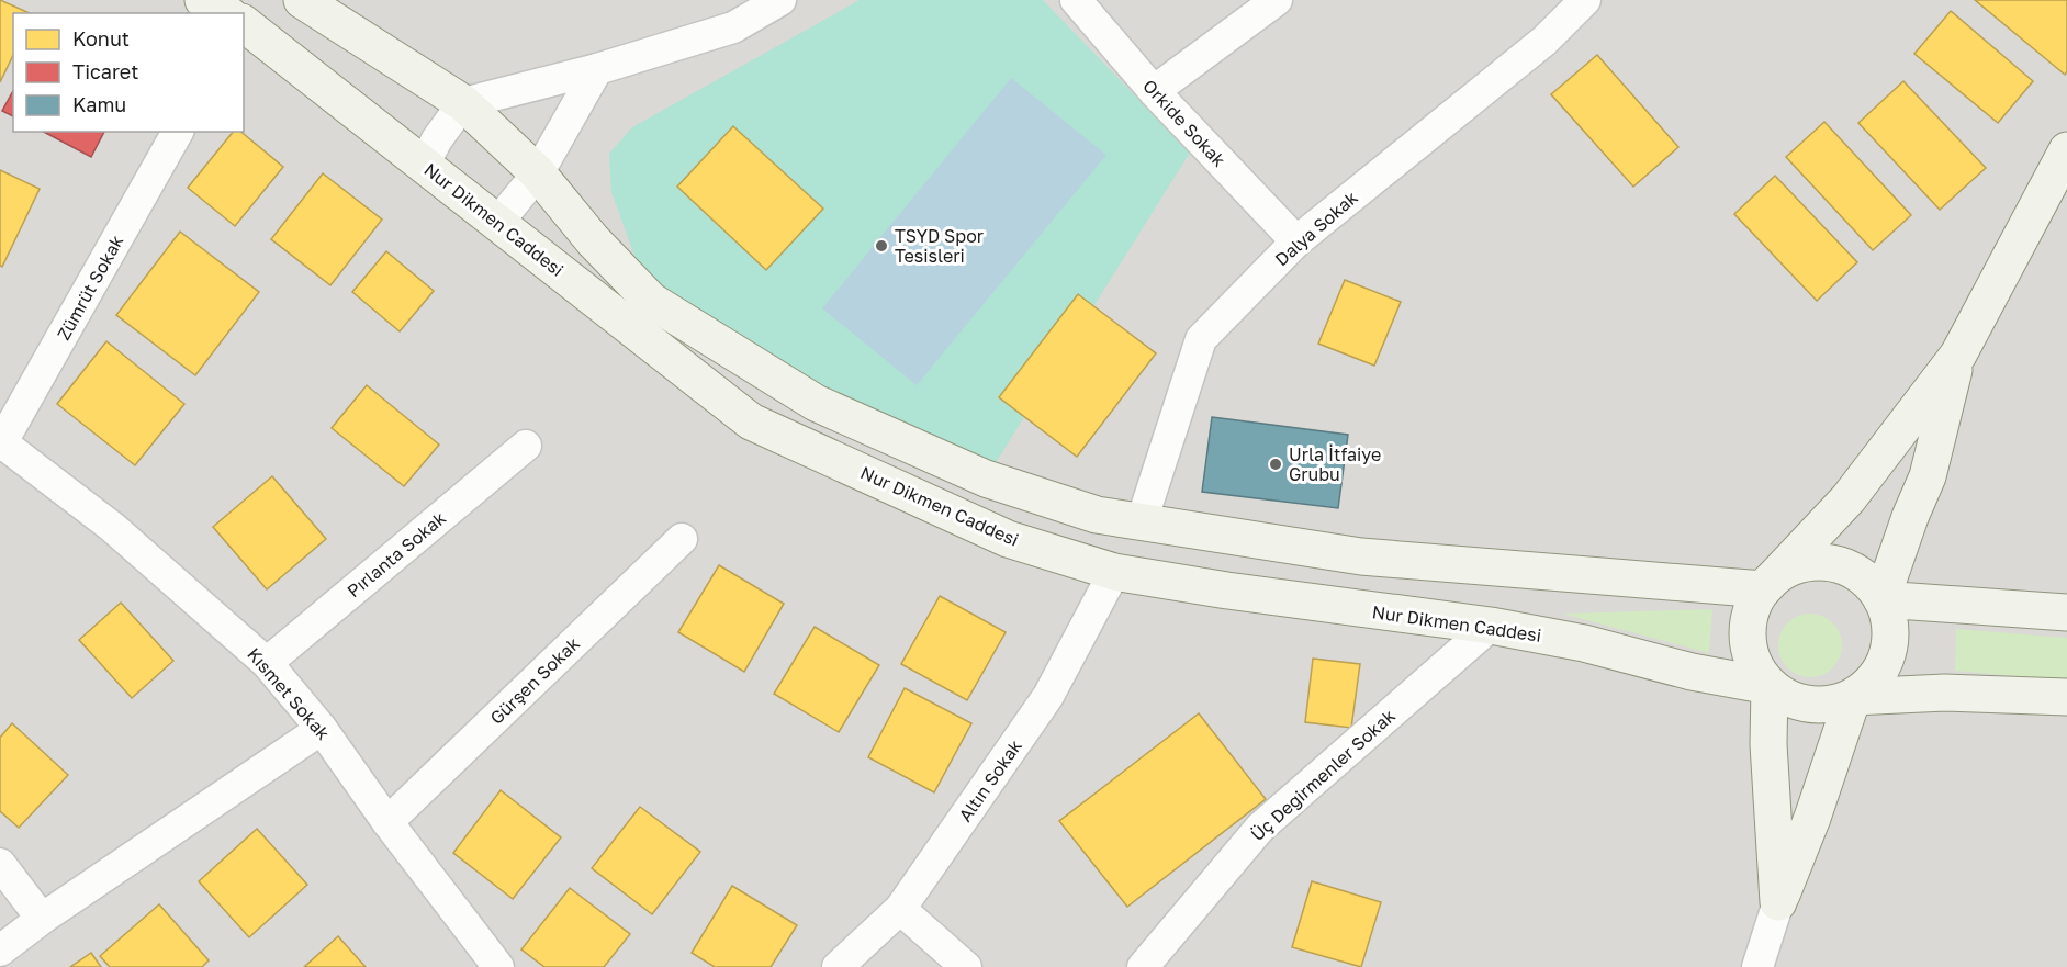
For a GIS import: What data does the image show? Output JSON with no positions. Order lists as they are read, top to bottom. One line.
{"streets":{"main road":["Nur Dikmen Caddesi"],"street":["Orkide Sokak","Dalya Sokak","Zümrüt Sokak","Pırlanta Sokak","Gürşen Sokak","Kısmet Sokak","Üç Değirmenler Sokak","Altın Sokak"]},"crossings":[["Orkide Sokak","Dalya Sokak"],["Nur Dikmen Caddesi","Üç Değirmenler Sokak"],["Nur Dikmen Caddesi","Altın Sokak"],["Zümrüt Sokak","Kısmet Sokak"],["Pırlanta Sokak","Kısmet Sokak"],["Gürşen Sokak","Kısmet Sokak"]],"places":["TSYD Spor Tesisleri","Urla İtfaiye Grubu"],"legend":["Konut","Ticaret","Kamu"]}
